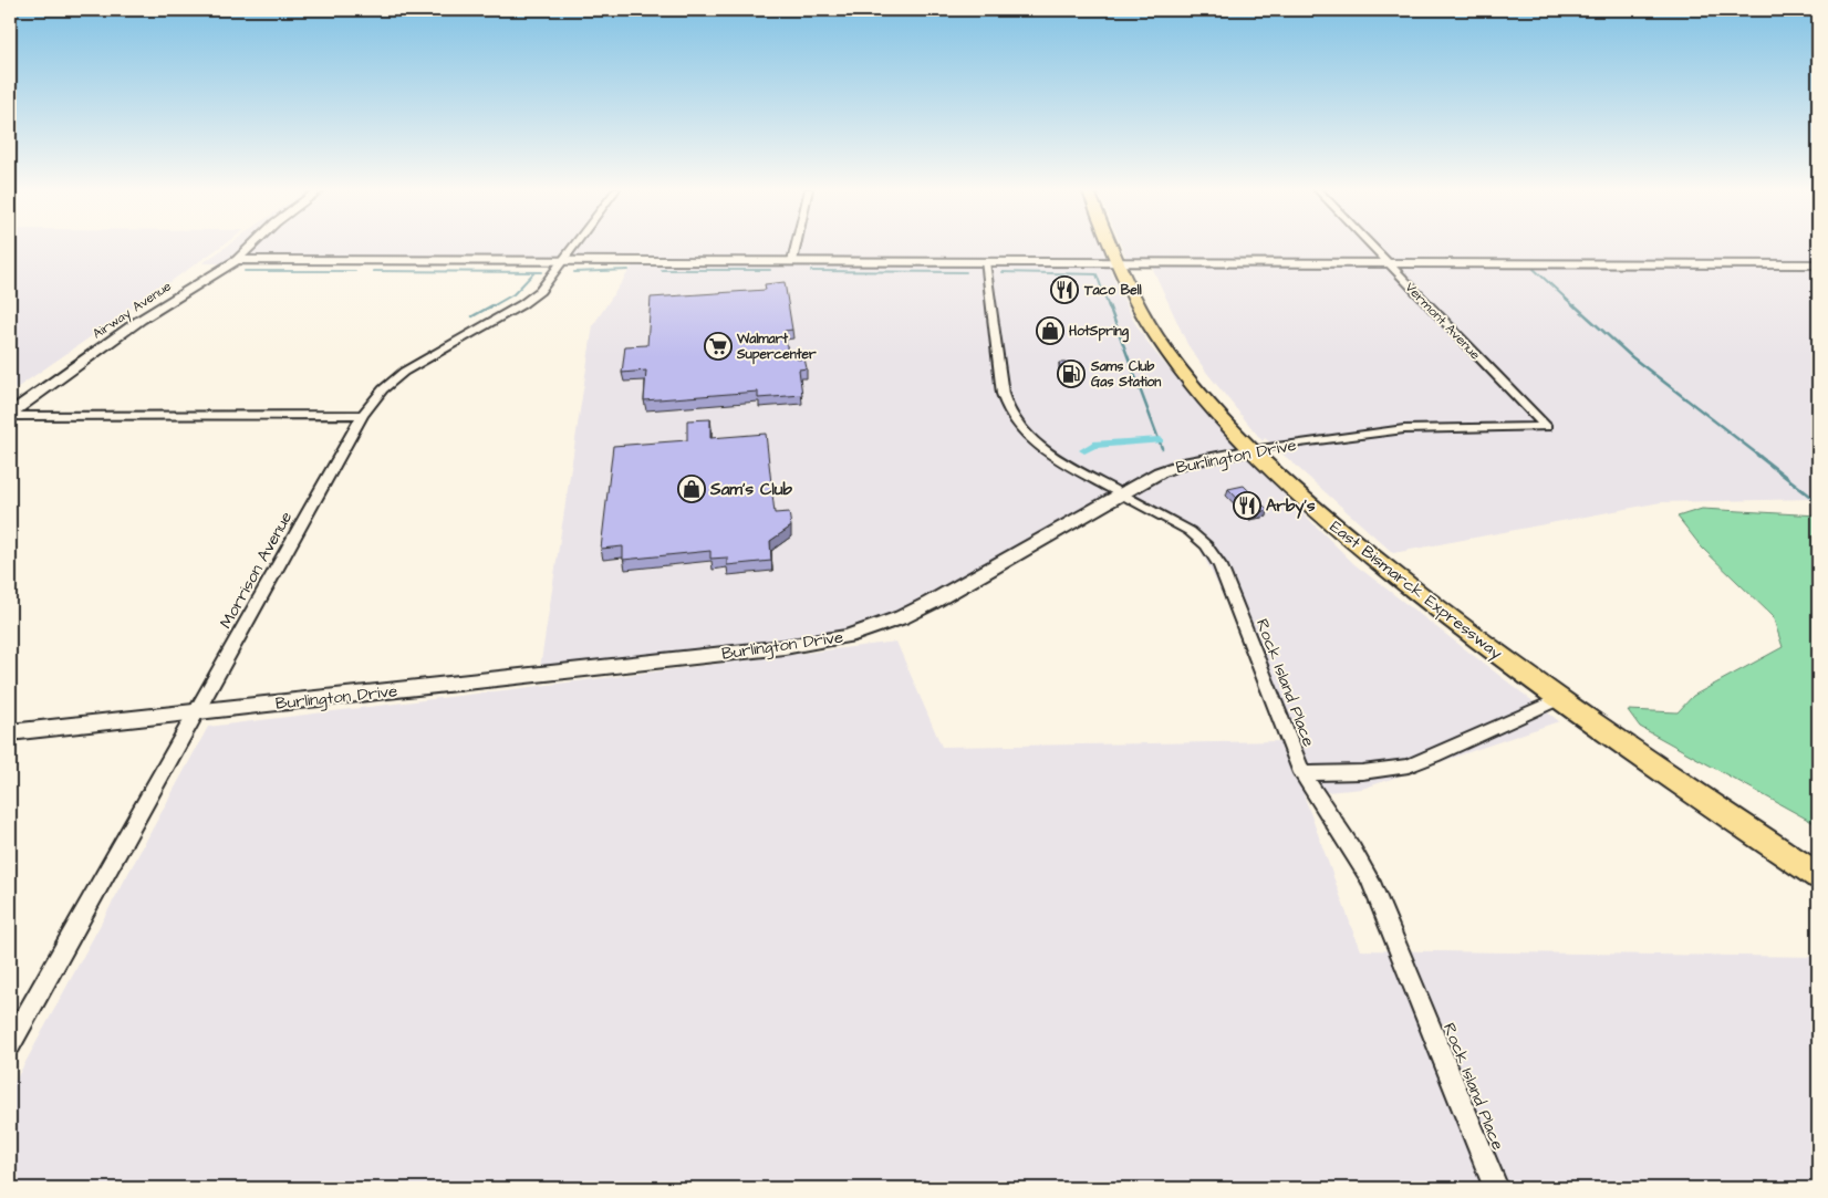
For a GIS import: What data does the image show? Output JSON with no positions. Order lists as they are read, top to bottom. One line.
{"streets":{"main road":["East Bismarck Expressway"],"street":["Airway Avenue","Vermont Avenue","Burlington Drive","Morrison Avenue","Rock Island Place"]},"crossings":[["Vermont Avenue","Burlington Drive"],["Burlington Drive","Morrison Avenue"],["Burlington Drive","East Bismarck Expressway"],["Burlington Drive","Rock Island Place"]],"places":{"restaurant":["Taco Bell","Arby's"],"shop":["HotSpring","Sam's Club"],"supermarket":["Walmart Supercenter"],"fuel station":["Sams Club Gas Station"]}}
